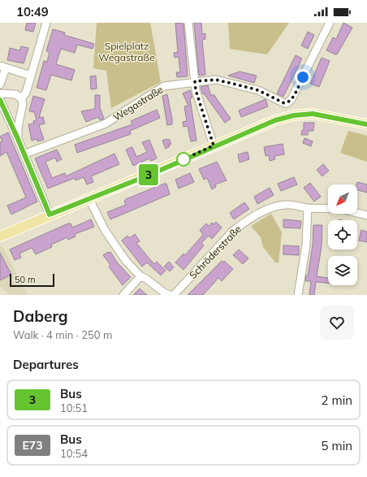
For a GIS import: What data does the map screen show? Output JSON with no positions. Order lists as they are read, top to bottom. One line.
{"streets":{"street":["Wegastraße","Schröderstraße"]},"parks":["Spielplatz Wegastraße"],"lines":["bus line 3"],"scale_bar":"50 m","north":"bottom left","page":{"status":"10:49","on_map":"3","scale":"50 m","heading":[["Daberg","Walk · 4 min · 250 m"],"Departures"],"list":[{"mark":"3","name":"Bus","note":"10:51","value":"2 min"},{"mark":"E73","name":"Bus","note":"10:54","value":"5 min"}]}}
